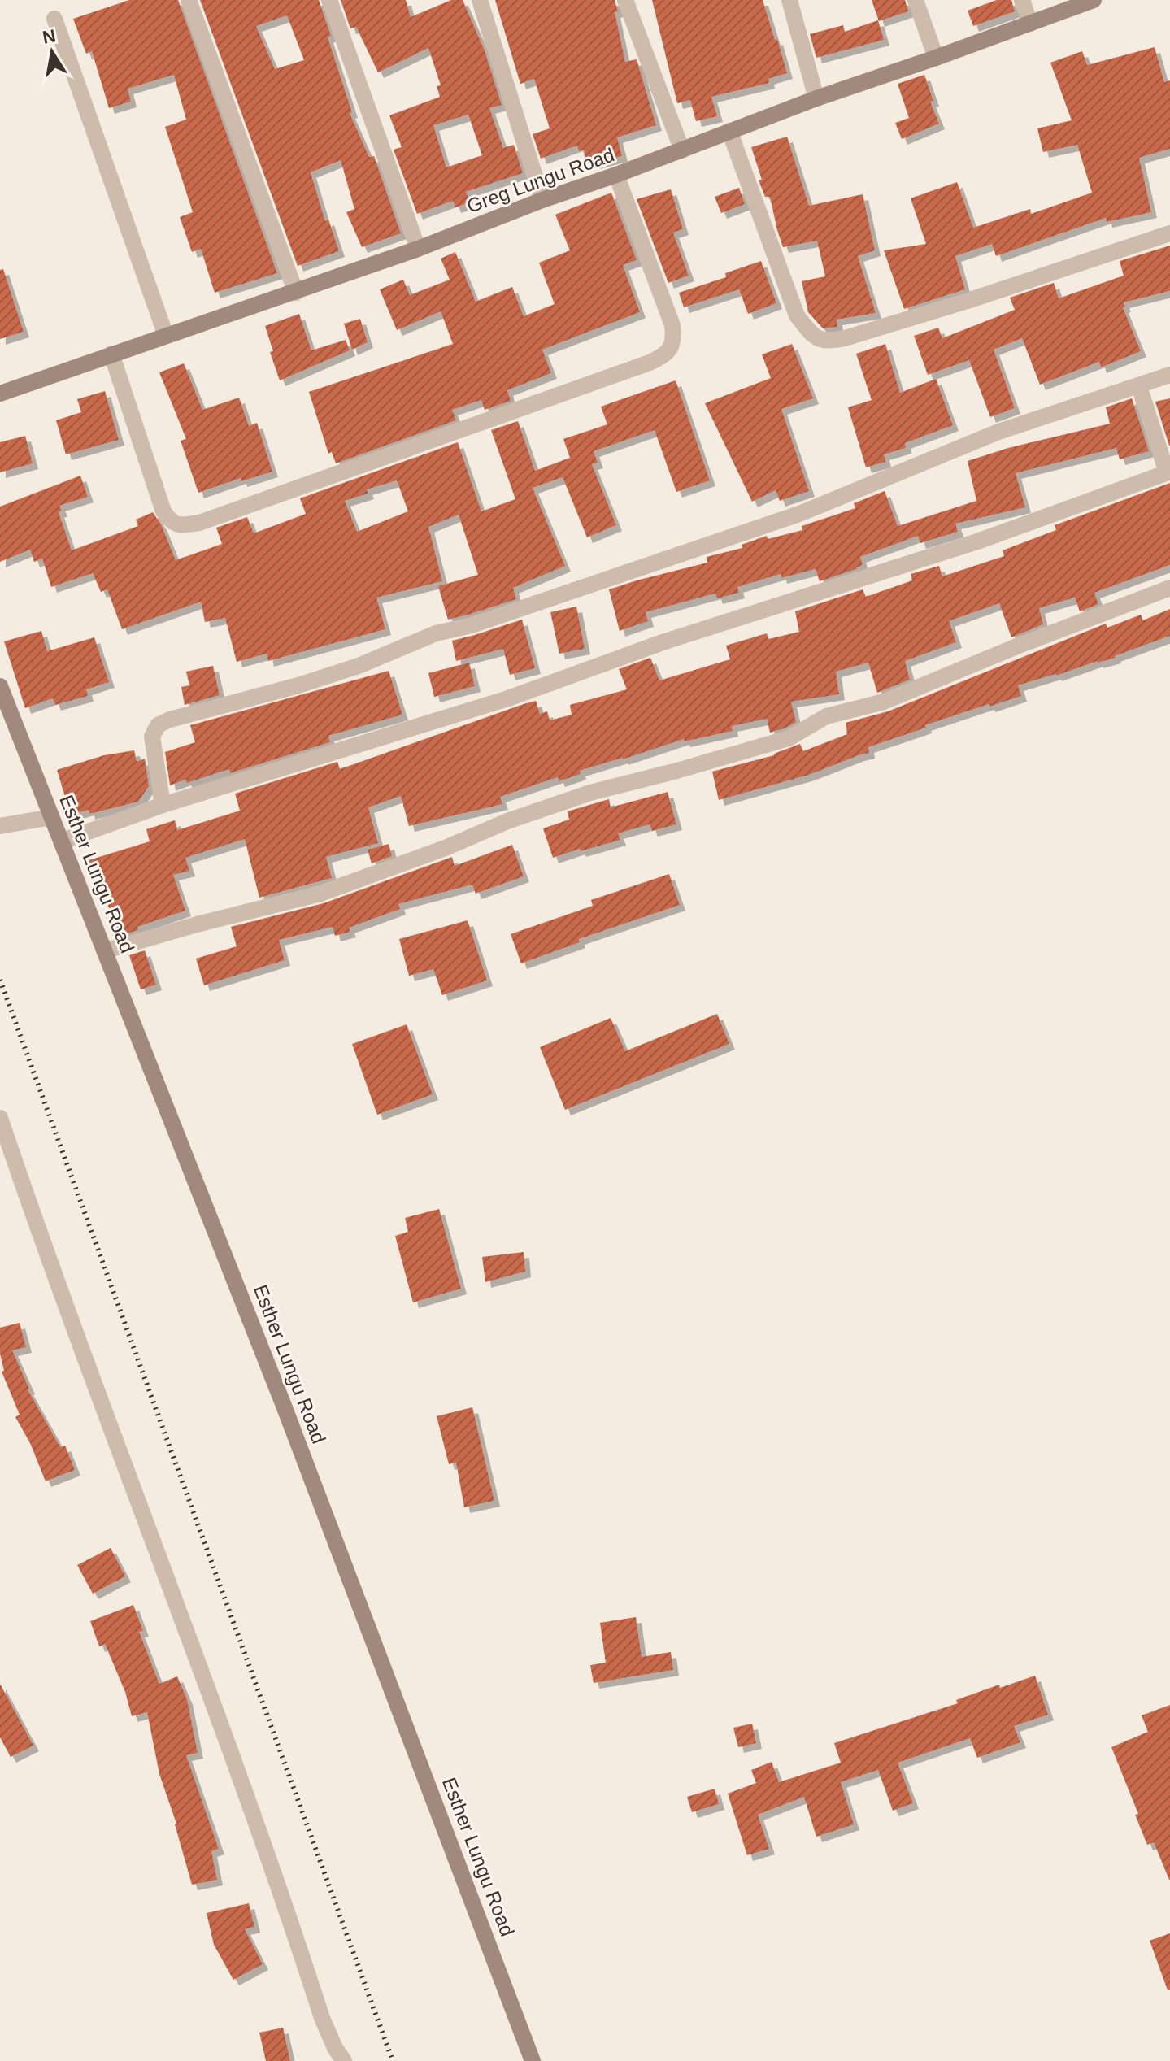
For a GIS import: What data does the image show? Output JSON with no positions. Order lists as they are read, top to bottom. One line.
{"streets":{"street":["Greg Lungu Road","Esther Lungu Road"]},"north":"top"}
